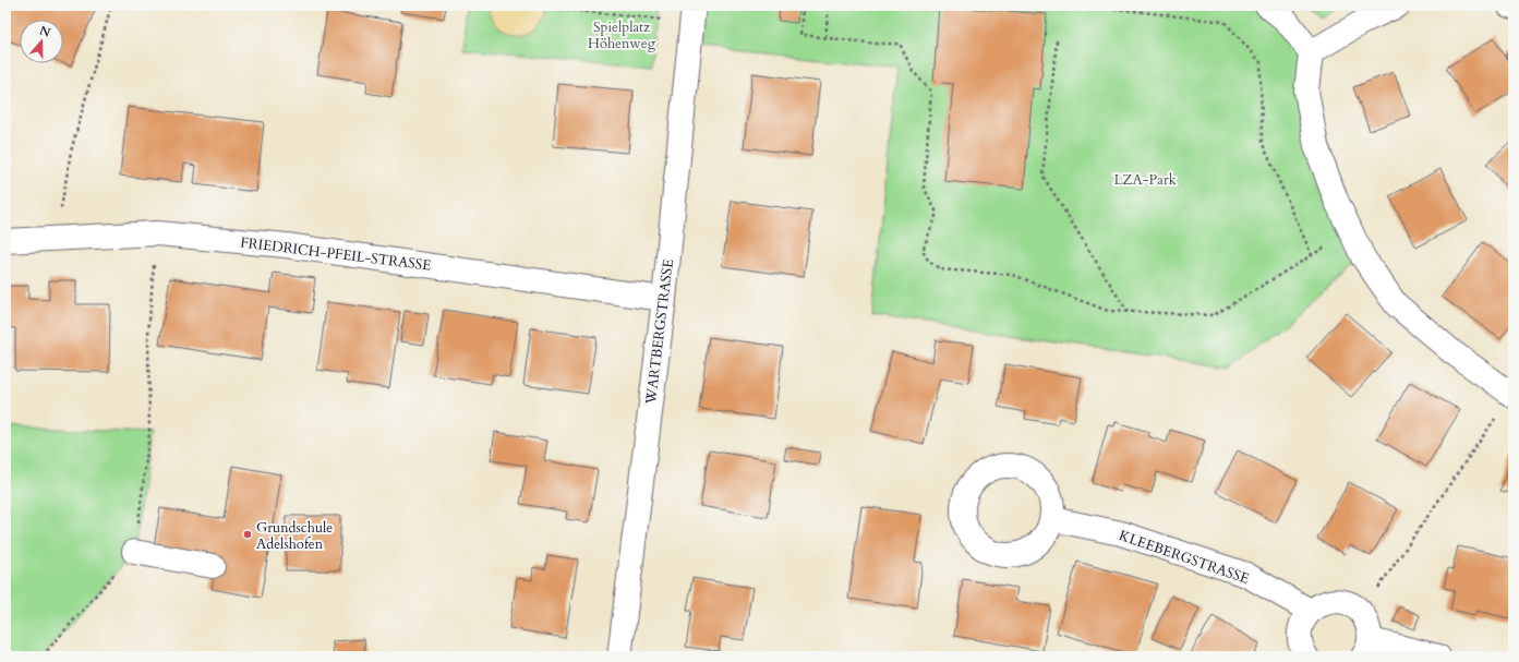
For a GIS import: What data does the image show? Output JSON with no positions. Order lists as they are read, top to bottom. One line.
{"streets":{"street":["FRIEDRICH-PFEIL-STRASSE","WARTBERGSTRASSE","KLEEBERGSTRASSE"]},"crossings":[["FRIEDRICH-PFEIL-STRASSE","WARTBERGSTRASSE"]],"parks":["Spielplatz Höhenweg","LZA-Park"],"places":["Grundschule Adelshofen"],"north":"top"}
